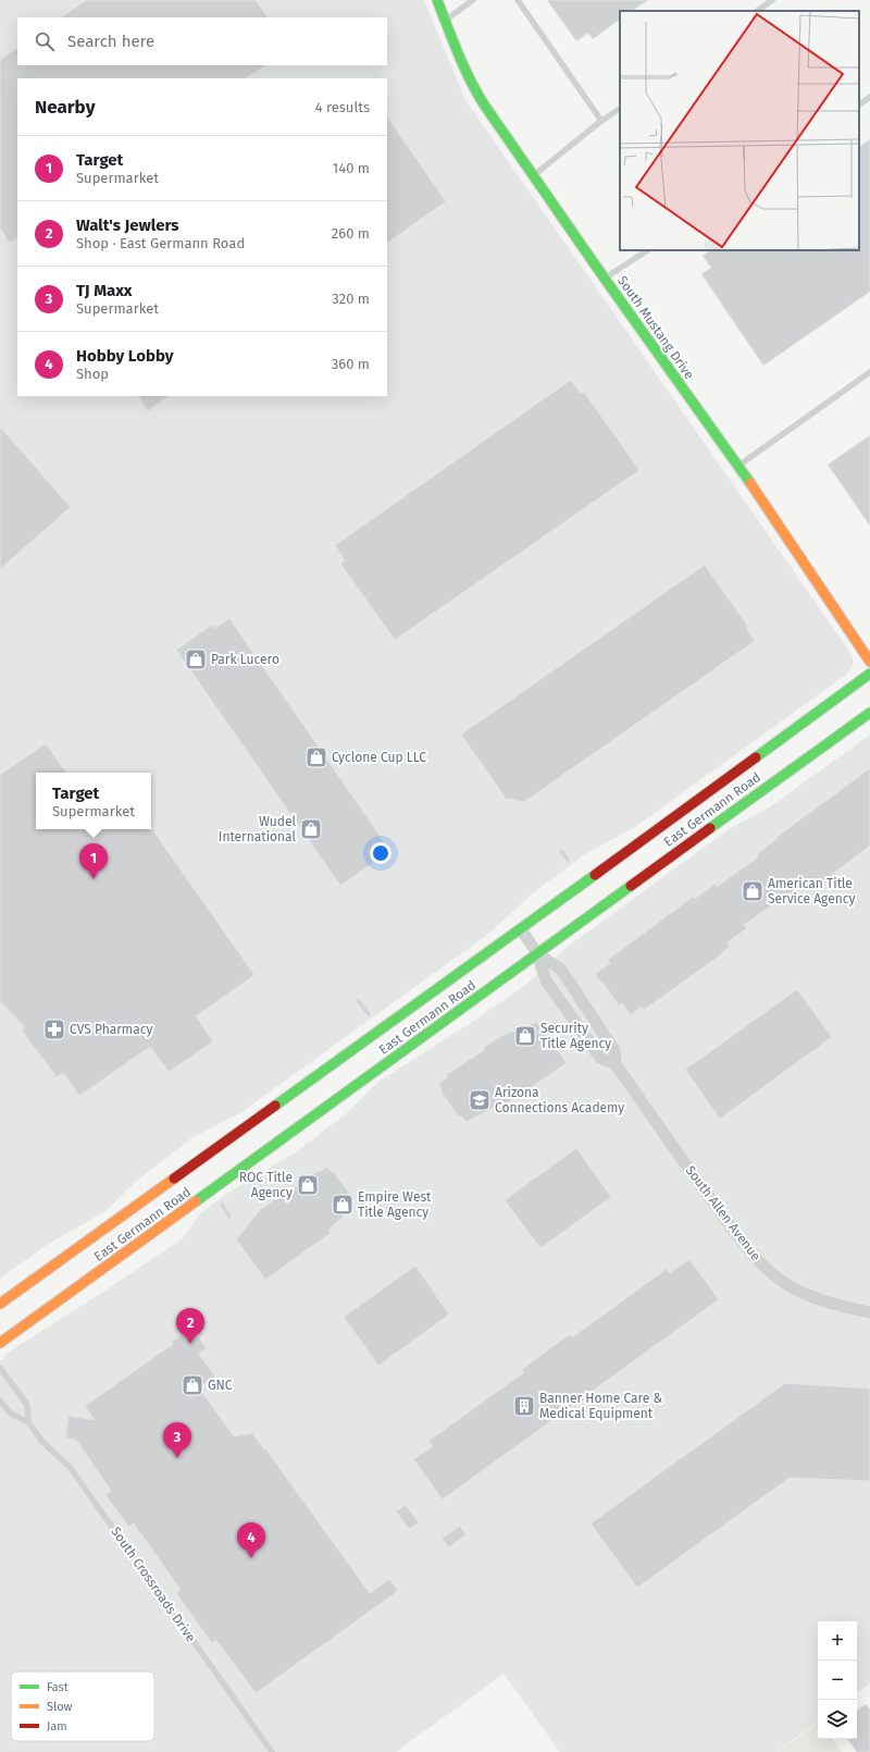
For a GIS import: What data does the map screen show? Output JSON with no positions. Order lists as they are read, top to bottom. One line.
{"streets":{"main road":["South Mustang Drive","East Germann Road"],"street":["South Allen Avenue"],"lane":["South Crossroads Drive"]},"crossings":[["East Germann Road","South Allen Avenue"]],"places":{"shop":["Park Lucero","Cyclone Cup LLC","Wudel International","American Title Service Agency","Security Title Agency","ROC Title Agency","Empire West Title Agency","GNC"],"pharmacy":["CVS Pharmacy"],"school or university":["Arizona Connections Academy"],"building":["Banner Home Care & Medical Equipment"]},"legend":["Fast","Slow","Jam"],"page":{"search":"Search here","heading":["Nearby","4 results"],"list":[{"mark":"1","name":"Target","note":"Supermarket","value":"140 m"},{"mark":"2","name":"Walt's Jewlers","note":"Shop · East Germann Road","value":"260 m"},{"mark":"3","name":"TJ Maxx","note":"Supermarket","value":"320 m"},{"mark":"4","name":"Hobby Lobby","note":"Shop","value":"360 m"}],"popup":["Target","Supermarket"],"pins":["1","2","3","4"],"map_buttons":["+","−"]}}
